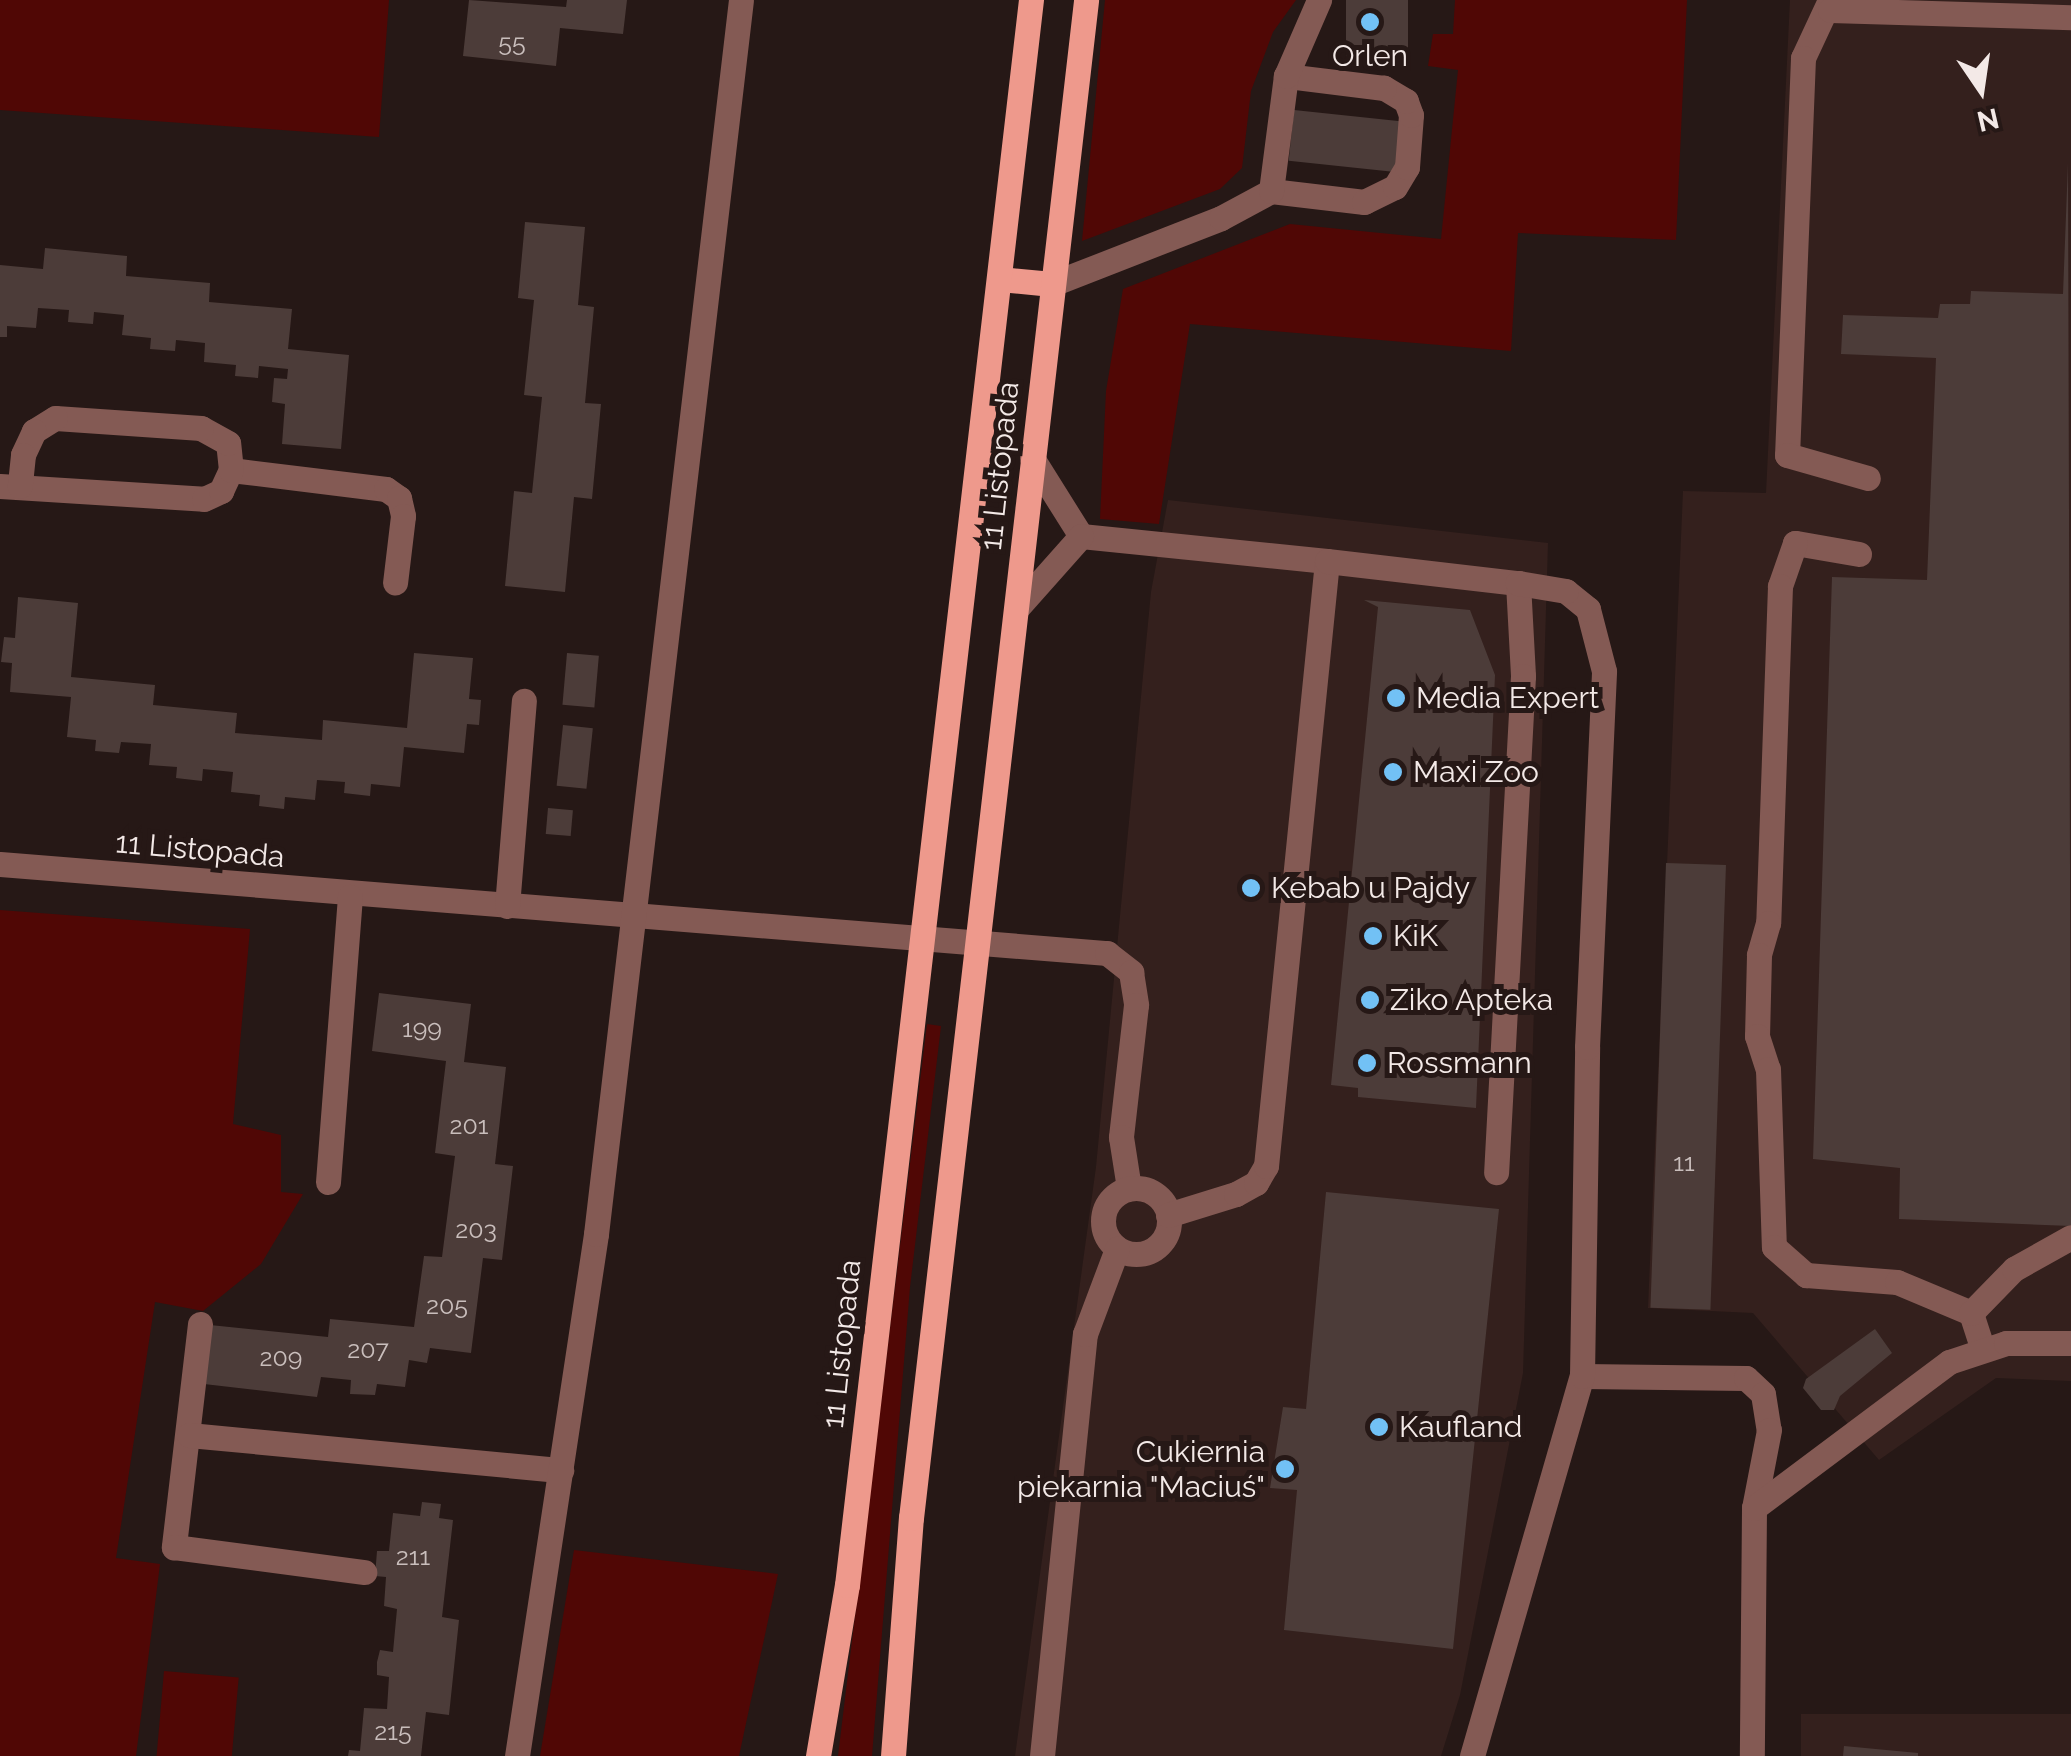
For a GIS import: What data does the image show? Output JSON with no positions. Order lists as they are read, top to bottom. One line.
{"streets":{"main road":["11 Listopada"]},"places":["Orlen","Media Expert","Maxi Zoo","Kebab u Pajdy","KiK","Ziko Apteka","Rossmann","Kaufland","Cukiernia piekarnia \"Maciuś\""],"house_numbers":["55","199","201","11","203","205","207","209","211","215"],"north":"bottom"}
